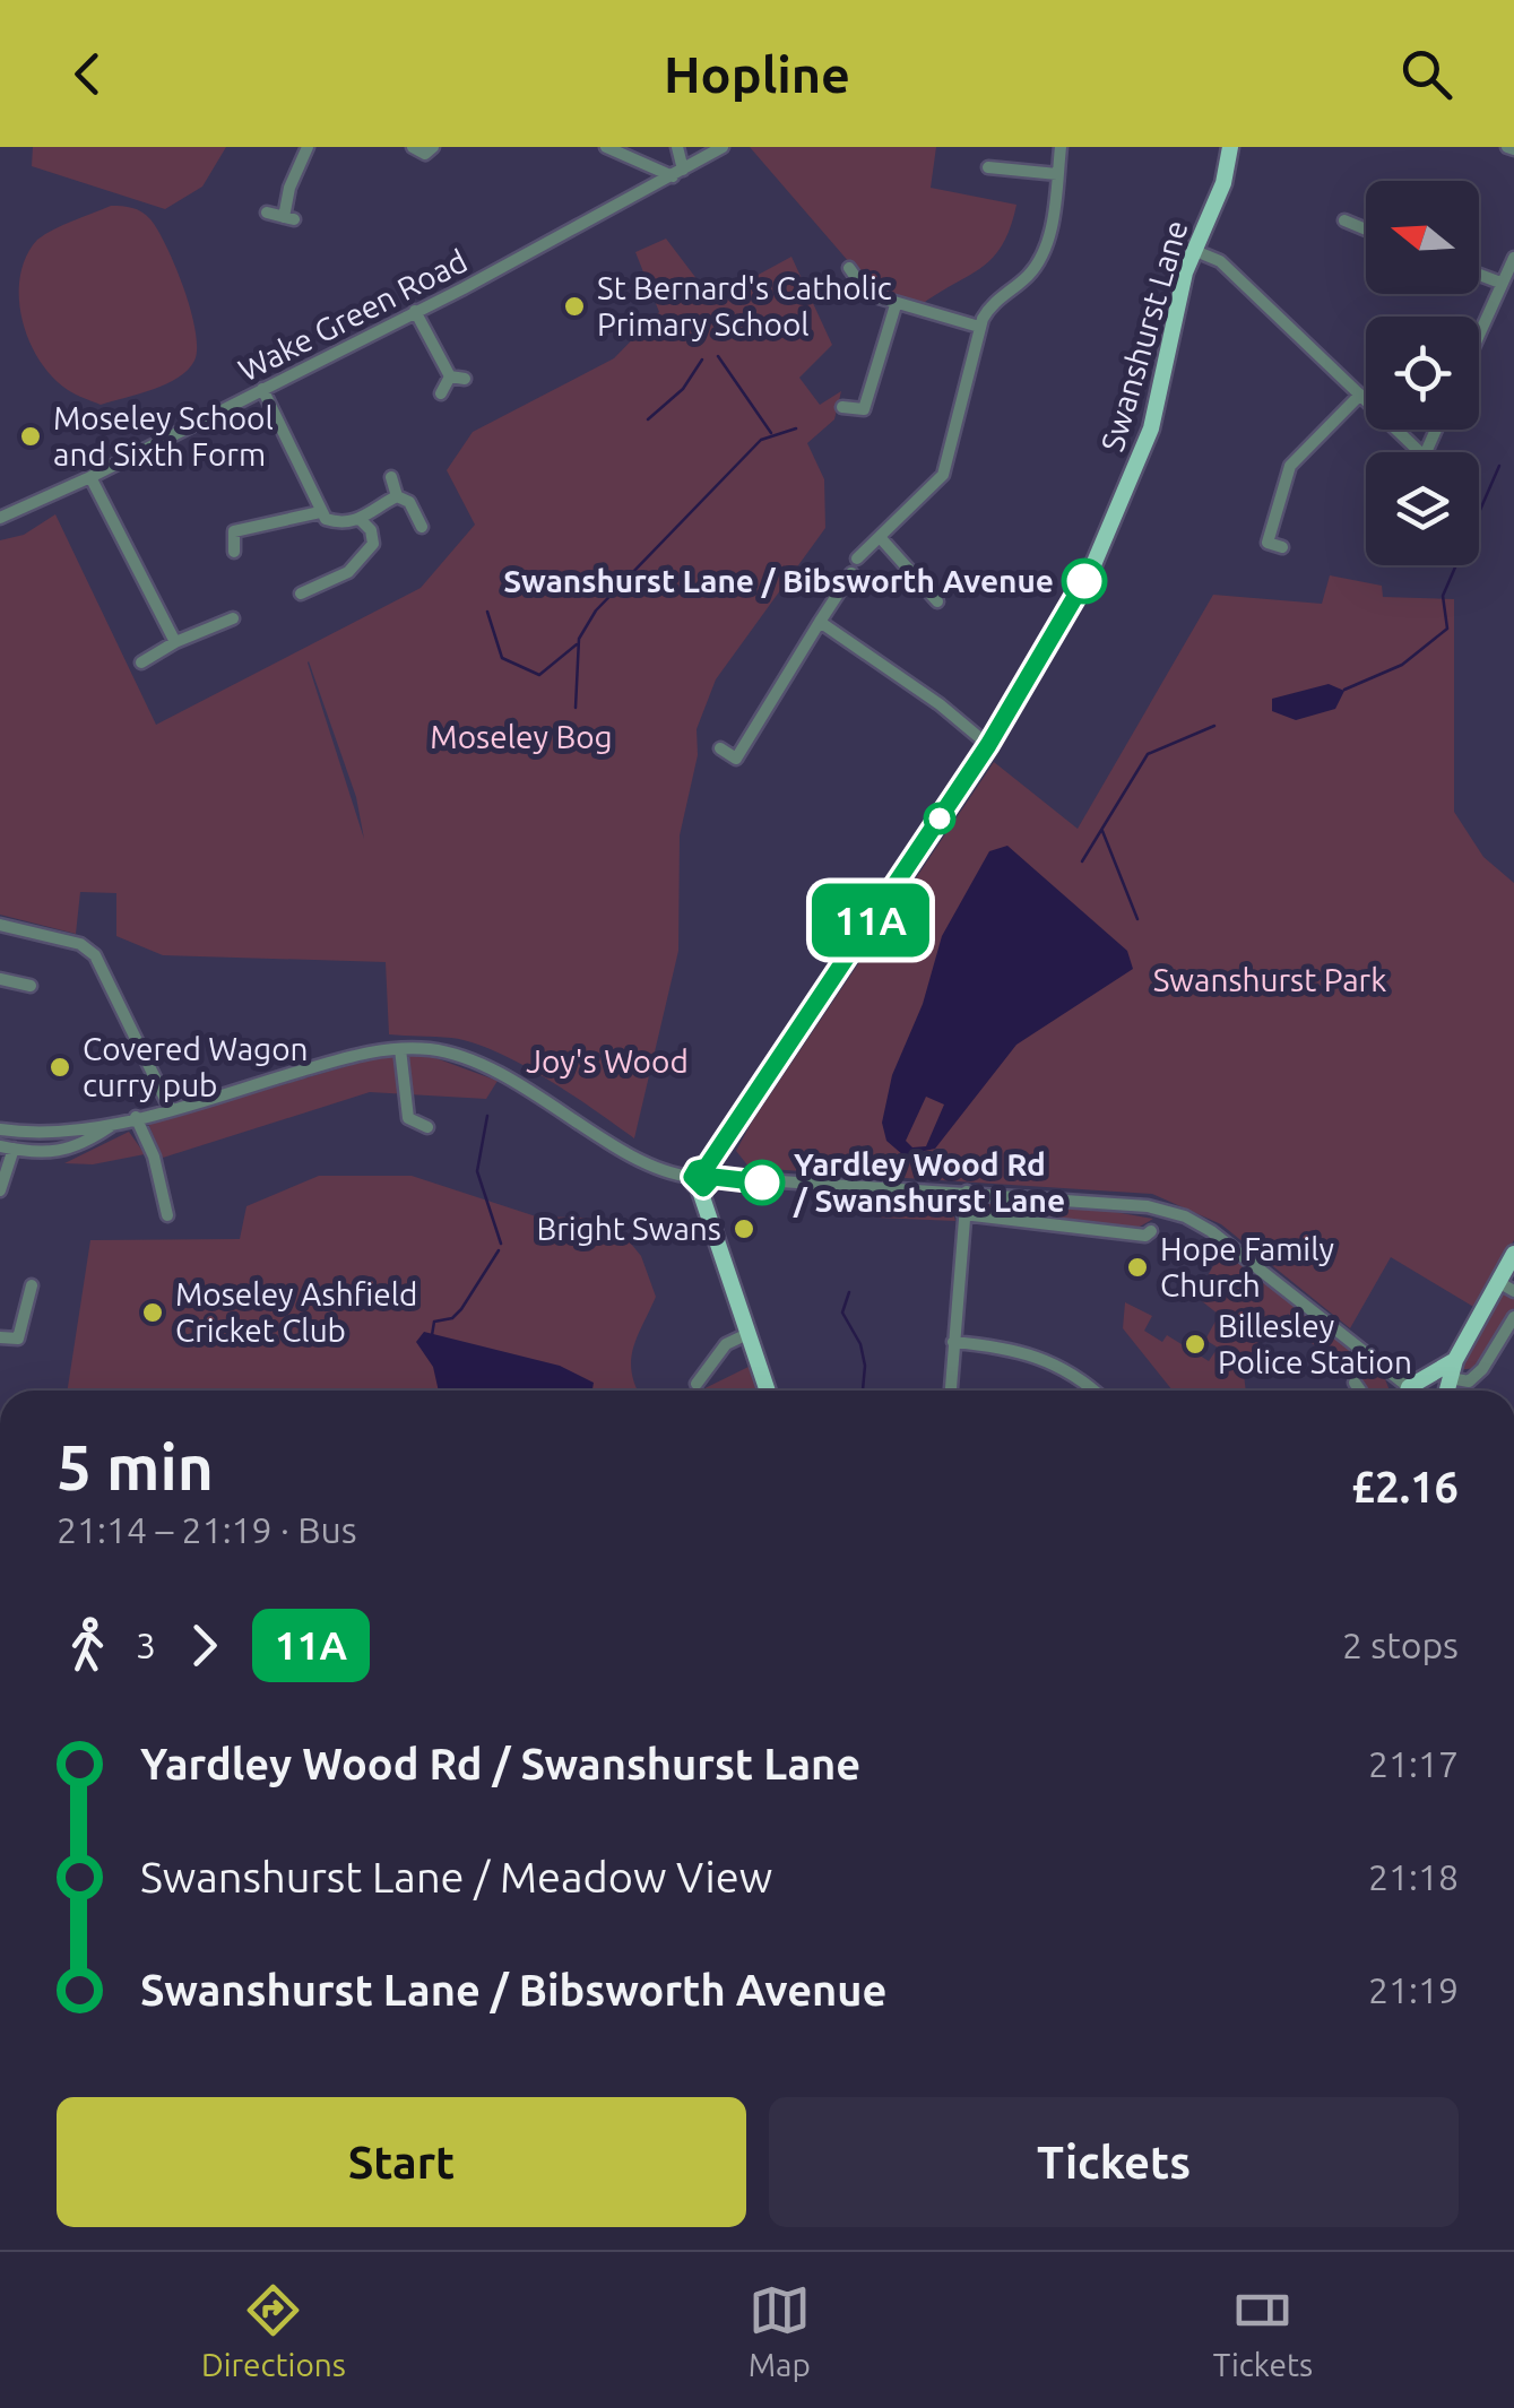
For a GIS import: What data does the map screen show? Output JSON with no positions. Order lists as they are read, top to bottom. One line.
{"streets":{"main road":["Swanshurst Lane"],"street":["Wake Green Road"]},"parks":["Moseley Bog","Swanshurst Park","Joy's Wood"],"places":["St Bernard's Catholic Primary School","Moseley School and Sixth Form","Swanshurst Lane / Bibsworth Avenue","Covered Wagon curry pub","Yardley Wood Rd / Swanshurst Lane","Bright Swans","Hope Family Church","Moseley Ashfield Cricket Club","Billesley Police Station"],"lines":["bus line 11A"],"north":"left","page":{"header":"Hopline","on_map":"11A","heading":["5 min","21:14 – 21:19 · Bus","£2.16"],"legs":["3","11A","2 stops"],"list":[{"name":"Yardley Wood Rd / Swanshurst Lane","value":"21:17"},{"name":"Swanshurst Lane / Meadow View","value":"21:18"},{"name":"Swanshurst Lane / Bibsworth Avenue","value":"21:19"}],"buttons":["Start","Tickets"],"tabs":["Directions","Map","Tickets"]}}
